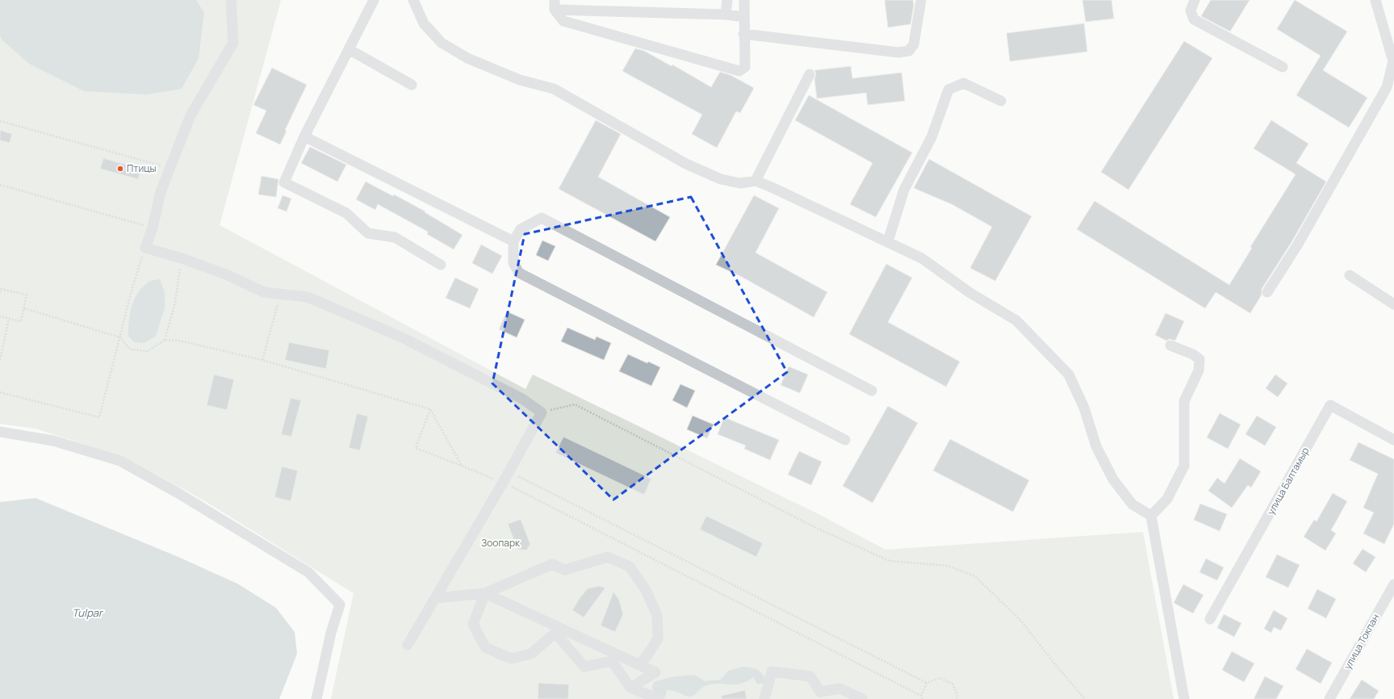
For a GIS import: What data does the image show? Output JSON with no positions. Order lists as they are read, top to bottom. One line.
{"streets":{"street":["улица Балтамыр","улица Токпан"]},"water":["Tulpar"],"parks":["Зоопарк"],"places":["Птицы"]}
